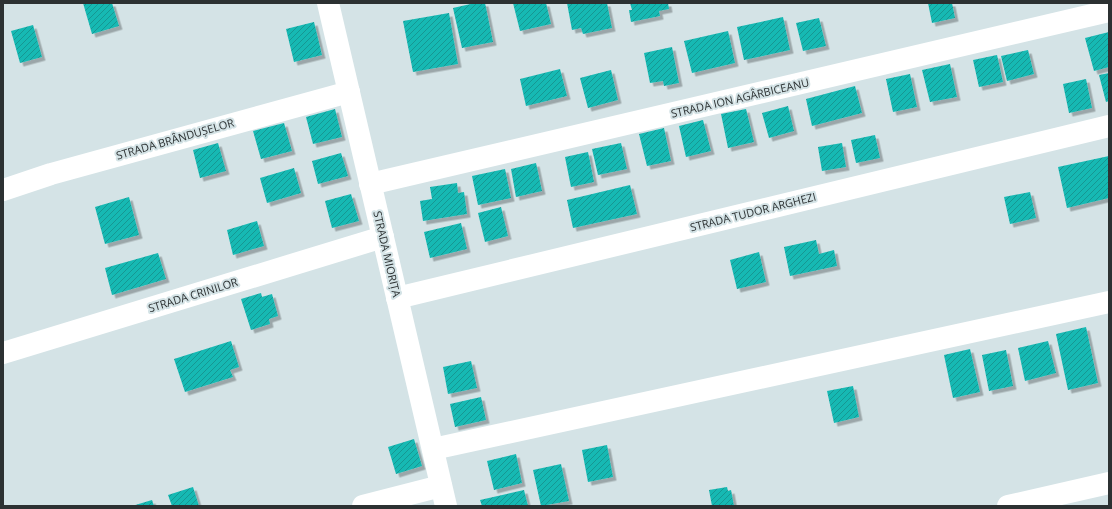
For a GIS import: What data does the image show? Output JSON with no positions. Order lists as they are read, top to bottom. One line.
{"streets":{"street":["STRADA ION AGÂRBICEANU","STRADA BRÂNDUȘELOR","STRADA TUDOR ARGHEZI","STRADA MIORIȚA","STRADA CRINILOR"]},"crossings":[["STRADA ION AGÂRBICEANU","STRADA MIORIȚA"],["STRADA BRÂNDUȘELOR","STRADA MIORIȚA"],["STRADA TUDOR ARGHEZI","STRADA MIORIȚA"],["STRADA MIORIȚA","STRADA CRINILOR"]]}
